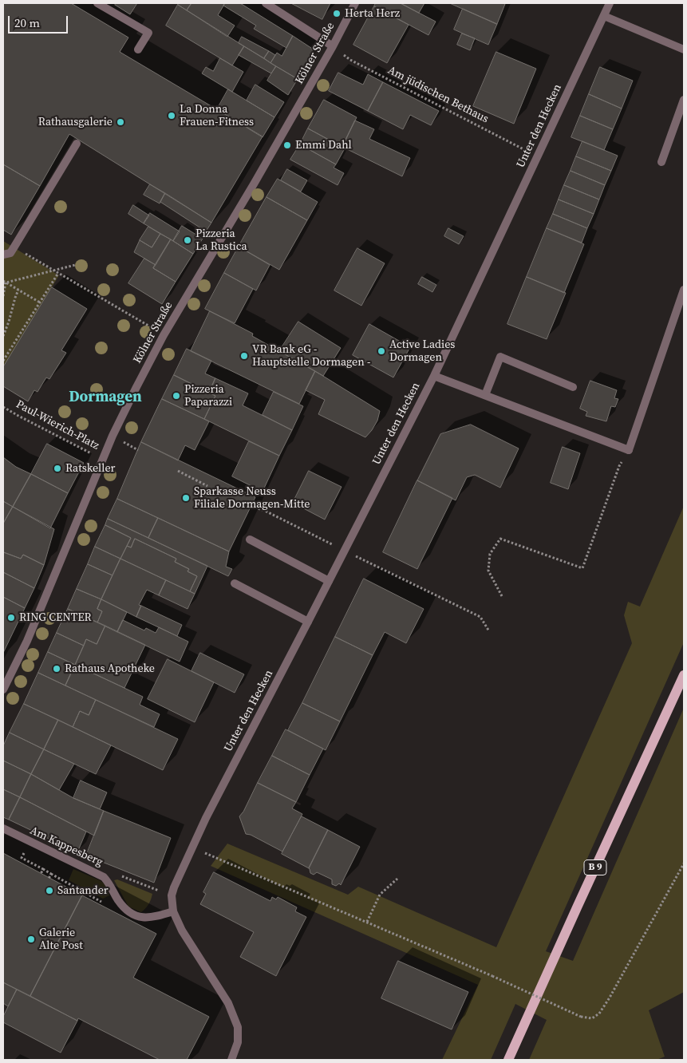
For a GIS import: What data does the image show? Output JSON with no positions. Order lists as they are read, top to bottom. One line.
{"streets":{"main road":["B 9"],"street":["Kölner Straße","Unter den Hecken","Am Kappesberg"],"path":["Am jüdischen Bethaus","Paul-Wierich-Platz"]},"crossings":[["Kölner Straße","Am jüdischen Bethaus"],["Kölner Straße","Paul-Wierich-Platz"],["Am jüdischen Bethaus","Unter den Hecken"],["Unter den Hecken","Am Kappesberg"]],"districts":["Dormagen"],"places":["Herta Herz","La Donna Frauen-Fitness","Rathausgalerie","Emmi Dahl","Pizzeria La Rustica","Active Ladies Dormagen","VR Bank eG - Hauptstelle Dormagen -","Pizzeria Paparazzi","Ratskeller","Sparkasse Neuss Filiale Dormagen-Mitte","RING CENTER","Rathaus Apotheke","Santander","Galerie Alte Post"],"scale_bar":"20 m"}
